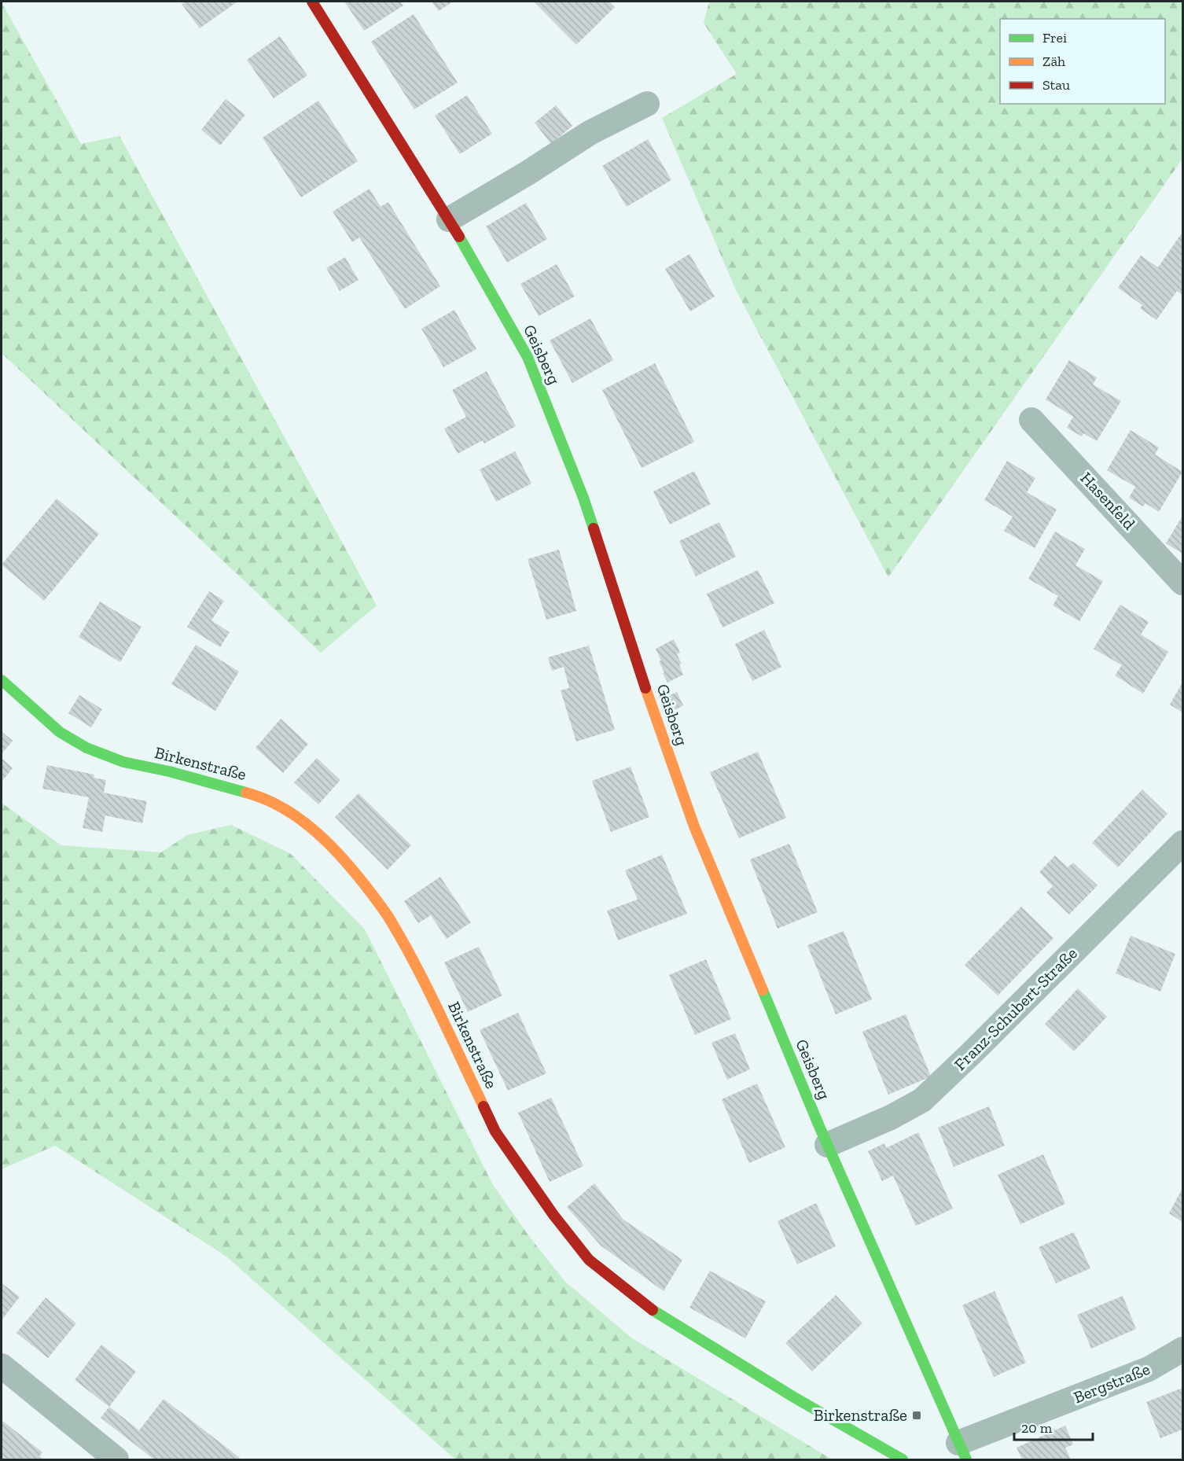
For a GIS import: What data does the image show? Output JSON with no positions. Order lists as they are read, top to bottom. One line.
{"streets":{"street":["Geisberg","Hasenfeld","Birkenstraße","Franz-Schubert-Straße","Bergstraße"]},"crossings":[["Geisberg","Franz-Schubert-Straße"],["Geisberg","Bergstraße"]],"places":{"transit":["Birkenstraße"]},"legend":["Frei","Zäh","Stau"],"scale_bar":"20 m"}
